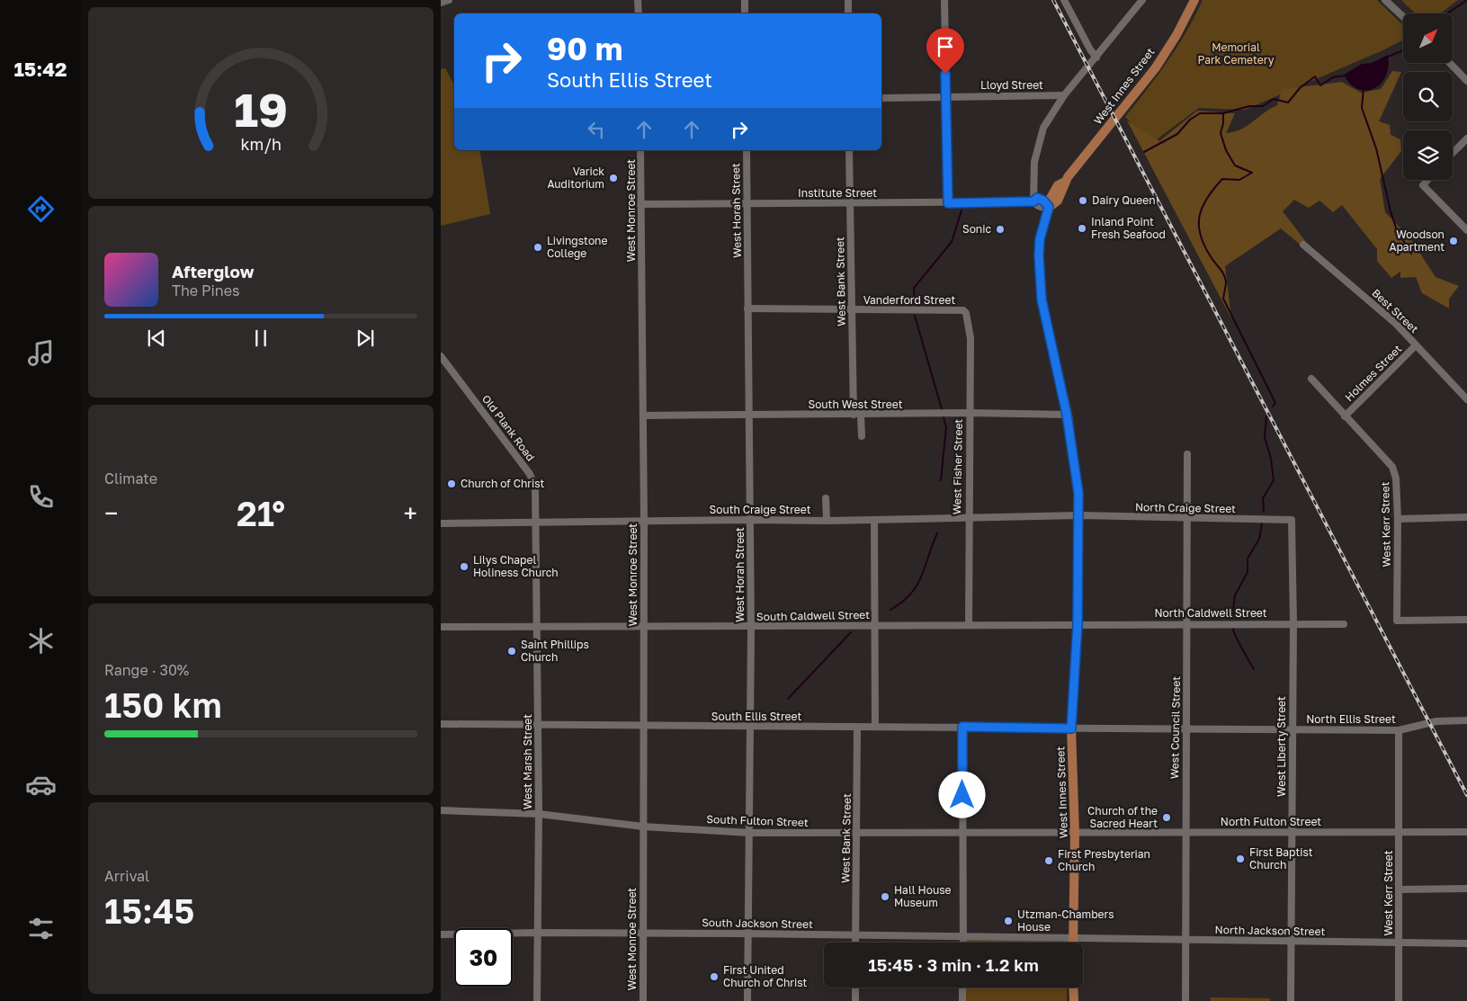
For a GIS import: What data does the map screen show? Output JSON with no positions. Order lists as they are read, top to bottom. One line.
{"streets":{"main road":["West Innes Street"],"street":["Lloyd Street","Institute Street","West Monroe Street","West Horah Street","West Bank Street","Vanderford Street","Best Street","Holmes Street","South West Street","Old Plank Road","West Fisher Street","North Craige Street","South Craige Street","West Kerr Street","North Caldwell Street","South Caldwell Street","South Ellis Street","North Ellis Street","West Council Street","West Liberty Street","West Marsh Street","South Fulton Street","North Fulton Street","South Jackson Street","North Jackson Street"]},"crossings":[["West Innes Street","Institute Street"],["West Innes Street","South West Street"],["West Innes Street","North Craige Street"],["West Innes Street","South Craige Street"],["West Innes Street","North Caldwell Street"],["West Innes Street","South Caldwell Street"],["West Innes Street","South Ellis Street"],["West Innes Street","North Ellis Street"],["West Innes Street","South Fulton Street"],["West Innes Street","North Fulton Street"],["West Innes Street","South Jackson Street"],["West Innes Street","North Jackson Street"],["Institute Street","West Monroe Street"],["Institute Street","West Horah Street"],["Institute Street","West Bank Street"],["West Monroe Street","South West Street"],["West Monroe Street","South Craige Street"],["West Monroe Street","South Caldwell Street"],["West Monroe Street","South Ellis Street"],["West Monroe Street","South Fulton Street"],["West Monroe Street","South Jackson Street"],["West Horah Street","Vanderford Street"],["West Horah Street","South West Street"],["West Horah Street","South Craige Street"],["West Horah Street","South Caldwell Street"],["West Horah Street","South Ellis Street"],["West Horah Street","South Fulton Street"],["West Horah Street","South Jackson Street"],["West Bank Street","Vanderford Street"],["West Bank Street","South West Street"],["West Bank Street","South Ellis Street"],["West Bank Street","South Fulton Street"],["West Bank Street","South Jackson Street"],["Vanderford Street","West Fisher Street"],["Best Street","Holmes Street"],["Holmes Street","West Kerr Street"],["South West Street","West Fisher Street"],["Old Plank Road","South Craige Street"],["Old Plank Road","West Marsh Street"],["West Fisher Street","South Craige Street"],["West Fisher Street","South Caldwell Street"],["North Craige Street","South Craige Street"],["North Craige Street","West Council Street"],["North Craige Street","West Liberty Street"],["South Craige Street","West Marsh Street"],["West Kerr Street","North Ellis Street"],["West Kerr Street","North Fulton Street"],["West Kerr Street","North Jackson Street"],["North Caldwell Street","South Caldwell Street"],["North Caldwell Street","West Council Street"],["North Caldwell Street","West Liberty Street"],["South Caldwell Street","West Marsh Street"],["South Ellis Street","North Ellis Street"],["South Ellis Street","West Marsh Street"],["North Ellis Street","West Council Street"],["North Ellis Street","West Liberty Street"],["West Council Street","North Fulton Street"],["West Council Street","North Jackson Street"],["West Liberty Street","North Fulton Street"],["West Liberty Street","North Jackson Street"],["West Marsh Street","South Fulton Street"],["West Marsh Street","South Jackson Street"],["South Fulton Street","North Fulton Street"],["South Jackson Street","North Jackson Street"]],"parks":["Memorial Park Cemetery"],"places":["Varick Auditorium","Dairy Queen","Inland Point Fresh Seafood","Sonic","Woodson Apartment","Livingstone College","Church of Christ","Lilys Chapel Holiness Church","Saint Phillips Church","Church of the Sacred Heart","First Baptist Church","First Presbyterian Church","Hall House Museum","Utzman-Chambers House","First United Church of Christ"],"north":"top right","page":{"tabs":"15:42","turn":["90 m","South Ellis Street"],"song":["Afterglow","The Pines"],"tile":["Climate",["Range · 30%","150 km"],["Arrival","15:45"]],"heat":["−","21°","+"],"limit":"30","trip":"15:45 · 3 min · 1.2 km","gauge":["19","km/h"]}}
